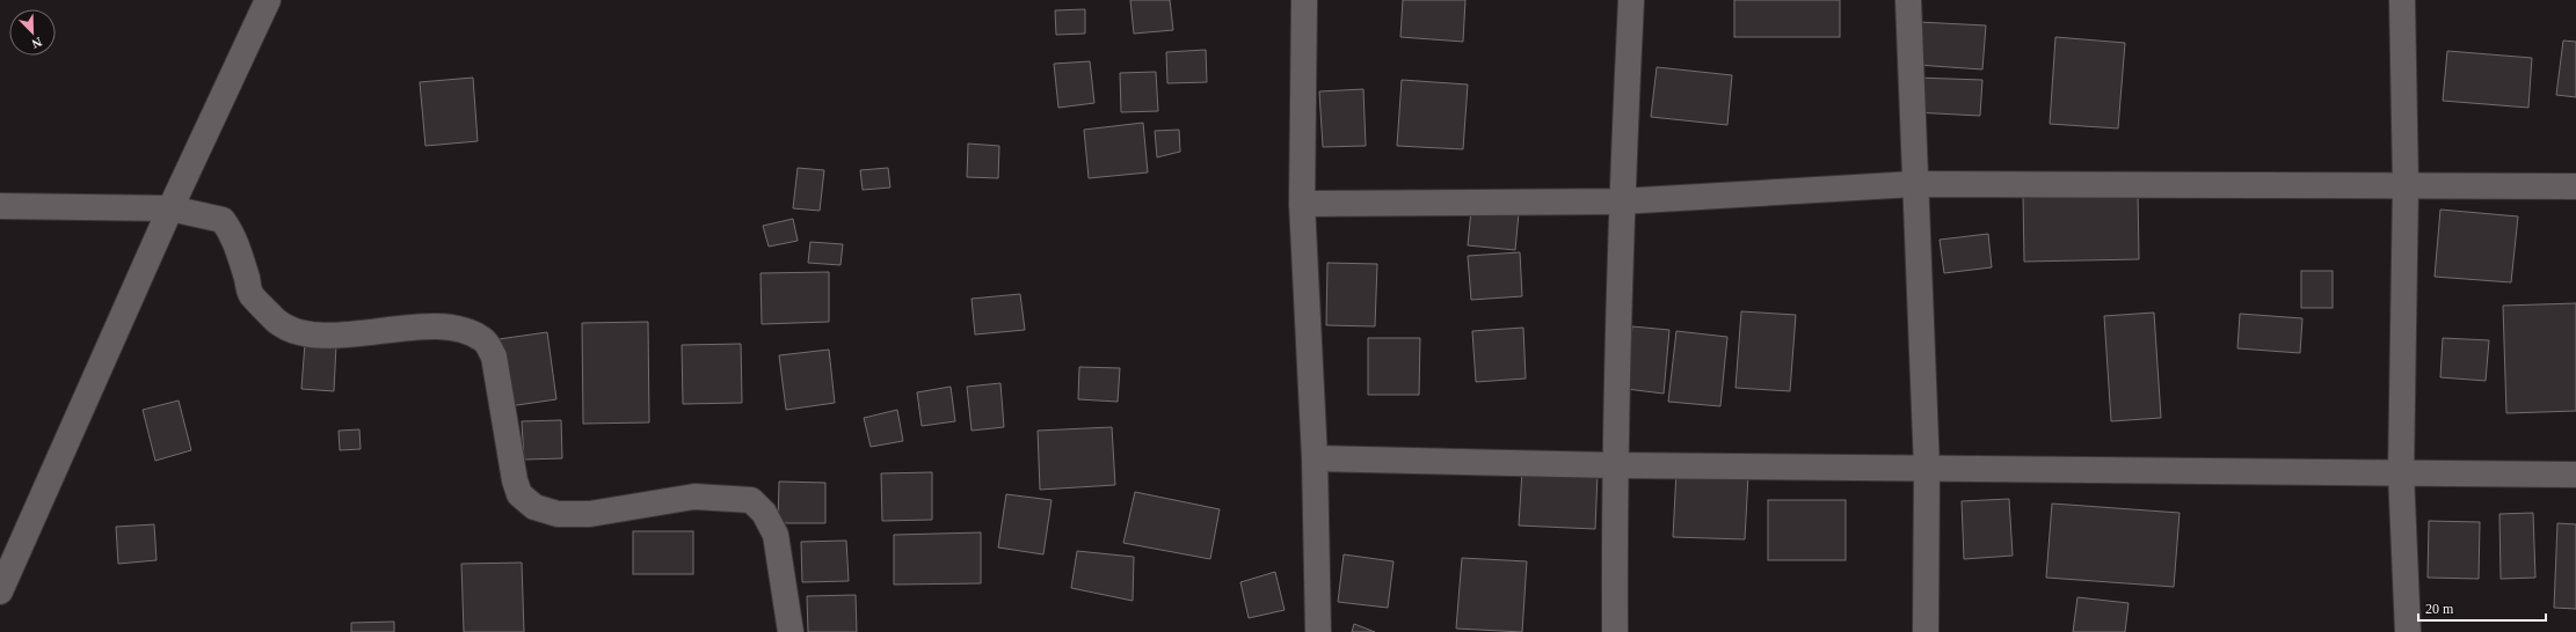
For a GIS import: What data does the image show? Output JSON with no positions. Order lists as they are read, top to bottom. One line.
{"scale_bar":"20 m","north":"bottom right"}
